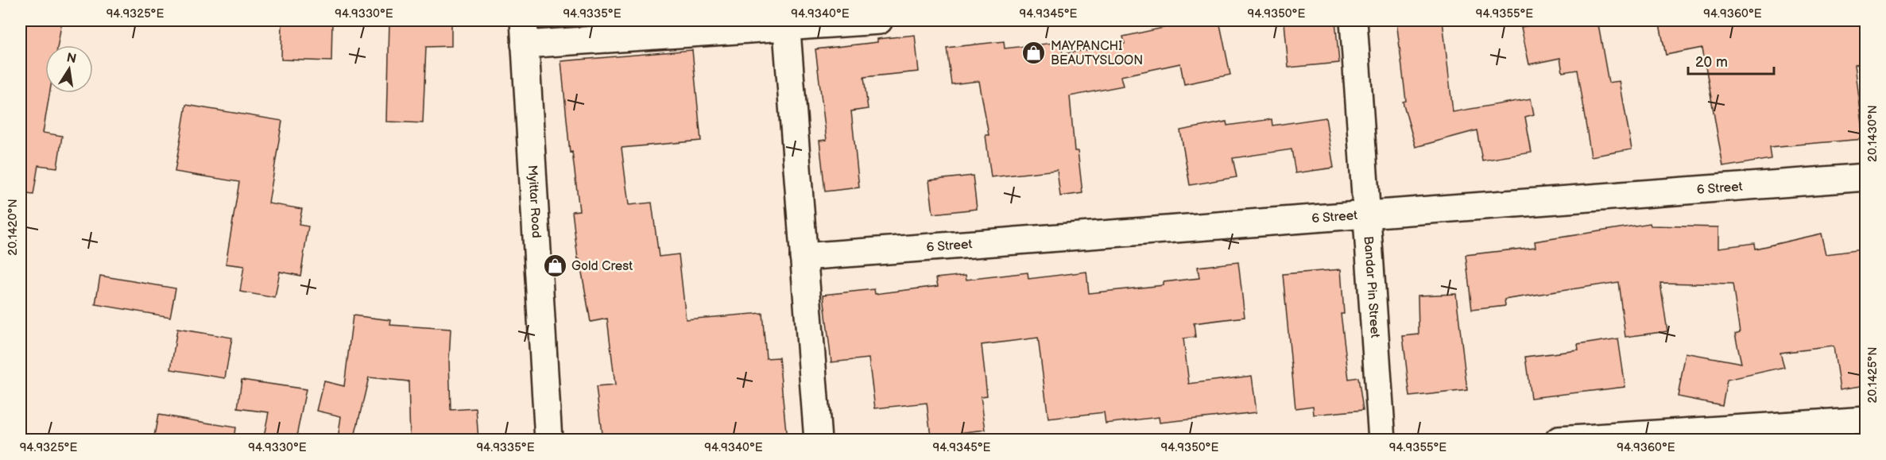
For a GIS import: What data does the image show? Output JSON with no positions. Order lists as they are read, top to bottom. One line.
{"streets":{"street":["6 Street","Myittar Road","Bandar Pin Street"]},"crossings":[["6 Street","Bandar Pin Street"]],"places":{"shop":["MAYPANCHI BEAUTYSLOON","Gold Crest"]},"scale_bar":"20 m","north":"top","coordinates":["94.9325°E","94.9330°E","94.9335°E","94.9340°E","94.9345°E","94.9350°E","94.9355°E","94.9360°E","20.1430°N","20.1420°N","20.1425°N"]}
